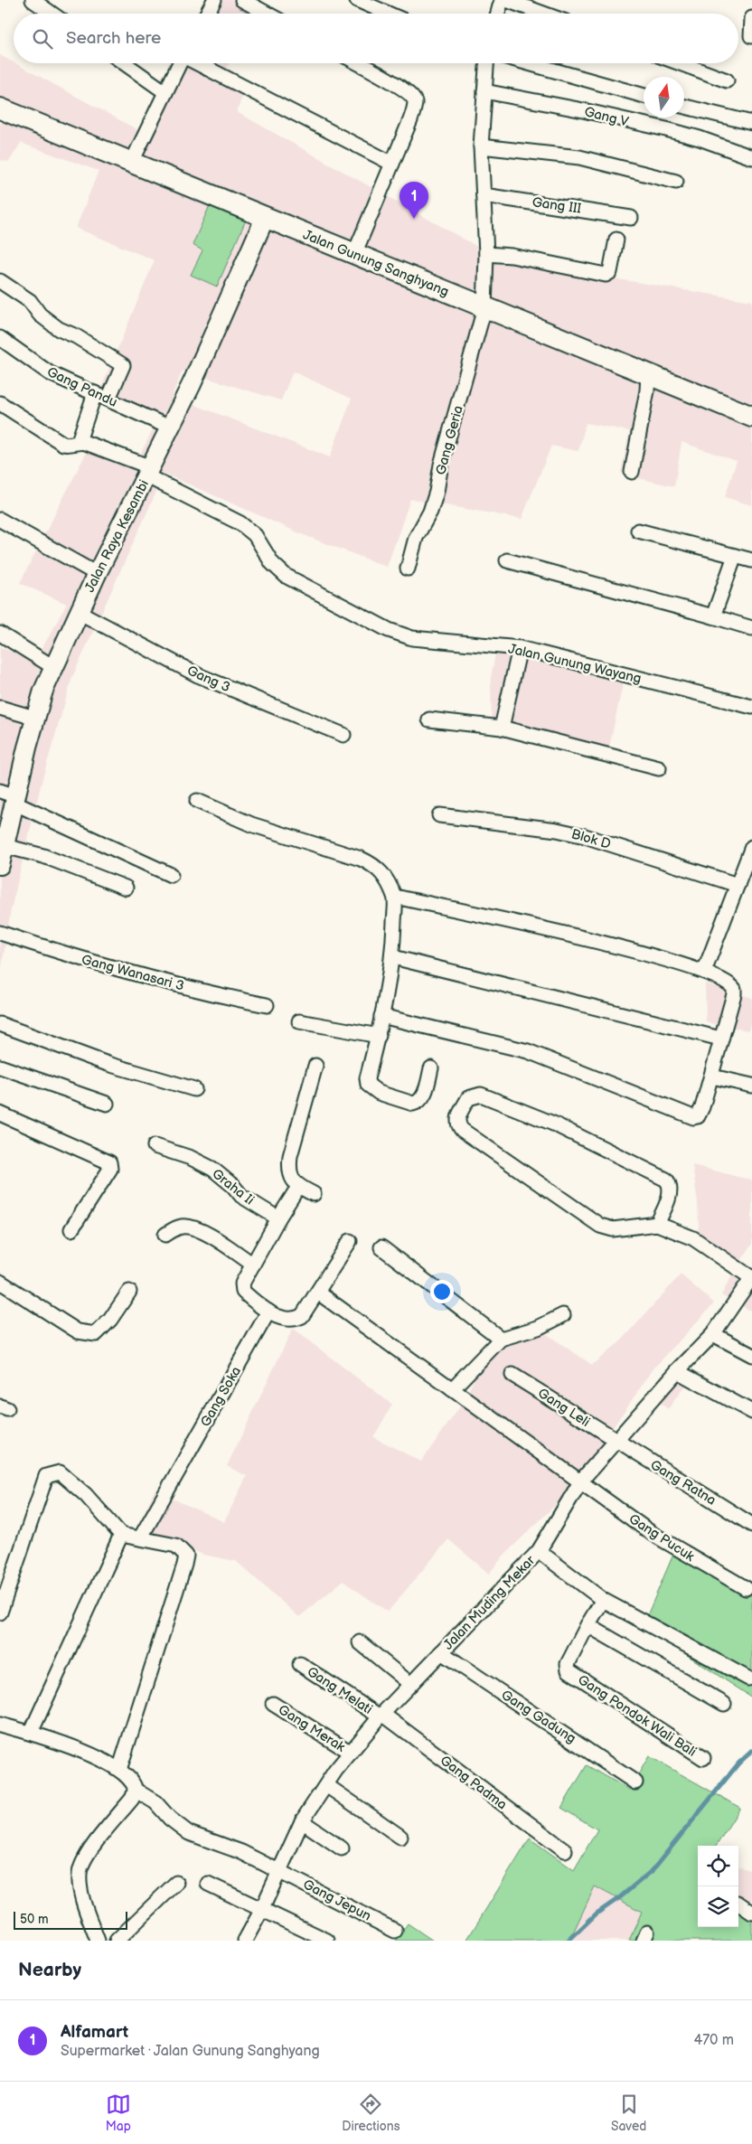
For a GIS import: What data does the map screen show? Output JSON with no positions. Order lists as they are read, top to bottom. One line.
{"streets":{"main road":["Jalan Gunung Sanghyang"],"street":["Gang V","Gang III","Gang Pandu","Gang Geria","Jalan Raya Kesambi","Jalan Gunung Wayang","Gang 3","Blok D","Gang Wanasari 3","Graha Ii","Gang Soka","Gang Leli","Gang Ratna","Gang Pucuk","Jalan Muding Mekar","Gang Melati","Gang Pondok Wali Bali","Gang Gadung","Gang Merak","Gang Padma","Gang Jepun"]},"crossings":[["Gang V","Gang Geria"],["Gang III","Gang Geria"],["Jalan Gunung Sanghyang","Gang Geria"],["Jalan Gunung Sanghyang","Jalan Raya Kesambi"],["Gang Pandu","Jalan Raya Kesambi"],["Jalan Raya Kesambi","Jalan Gunung Wayang"],["Jalan Raya Kesambi","Gang 3"],["Gang Leli","Gang Ratna"],["Gang Leli","Jalan Muding Mekar"],["Gang Ratna","Jalan Muding Mekar"],["Gang Pucuk","Jalan Muding Mekar"],["Jalan Muding Mekar","Gang Melati"],["Jalan Muding Mekar","Gang Gadung"],["Jalan Muding Mekar","Gang Merak"],["Jalan Muding Mekar","Gang Padma"],["Jalan Muding Mekar","Gang Jepun"],["Gang Melati","Gang Padma"]],"scale_bar":"50 m","north":"top","page":{"search":"Search here","pins":"1","scale":"50 m","heading":"Nearby","list":[{"mark":"1","name":"Alfamart","note":"Supermarket · Jalan Gunung Sanghyang","value":"470 m"}],"nav":["Map","Directions","Saved"]}}
